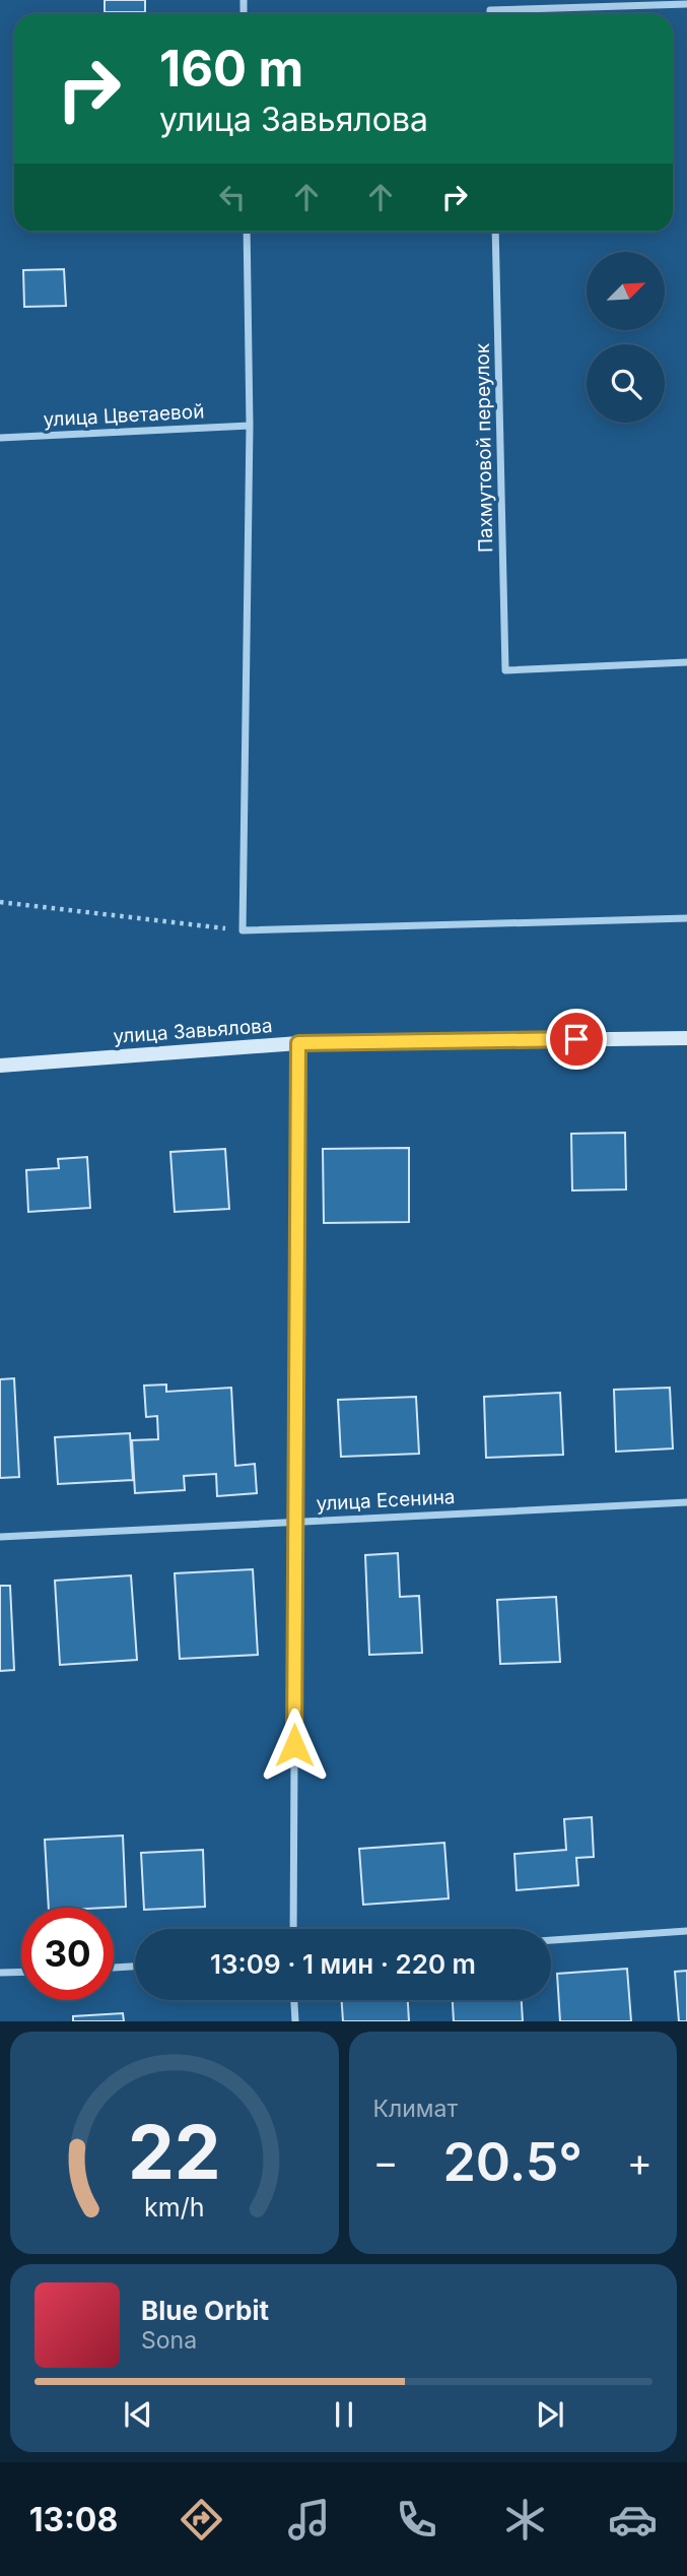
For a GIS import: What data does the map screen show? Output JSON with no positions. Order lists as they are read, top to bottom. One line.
{"streets":{"street":["улица Цветаевой","Пахмутовой переулок","улица Завьялова","улица Есенина"]},"north":"top right","page":{"turn":["160 m","улица Завьялова"],"limit":"30","trip":"13:09 · 1 мин · 220 m","tile":"Климат","heat":["−","20.5°","+"],"song":["Blue Orbit","Sona"],"tabs":"13:08","gauge":["22","km/h"]}}
